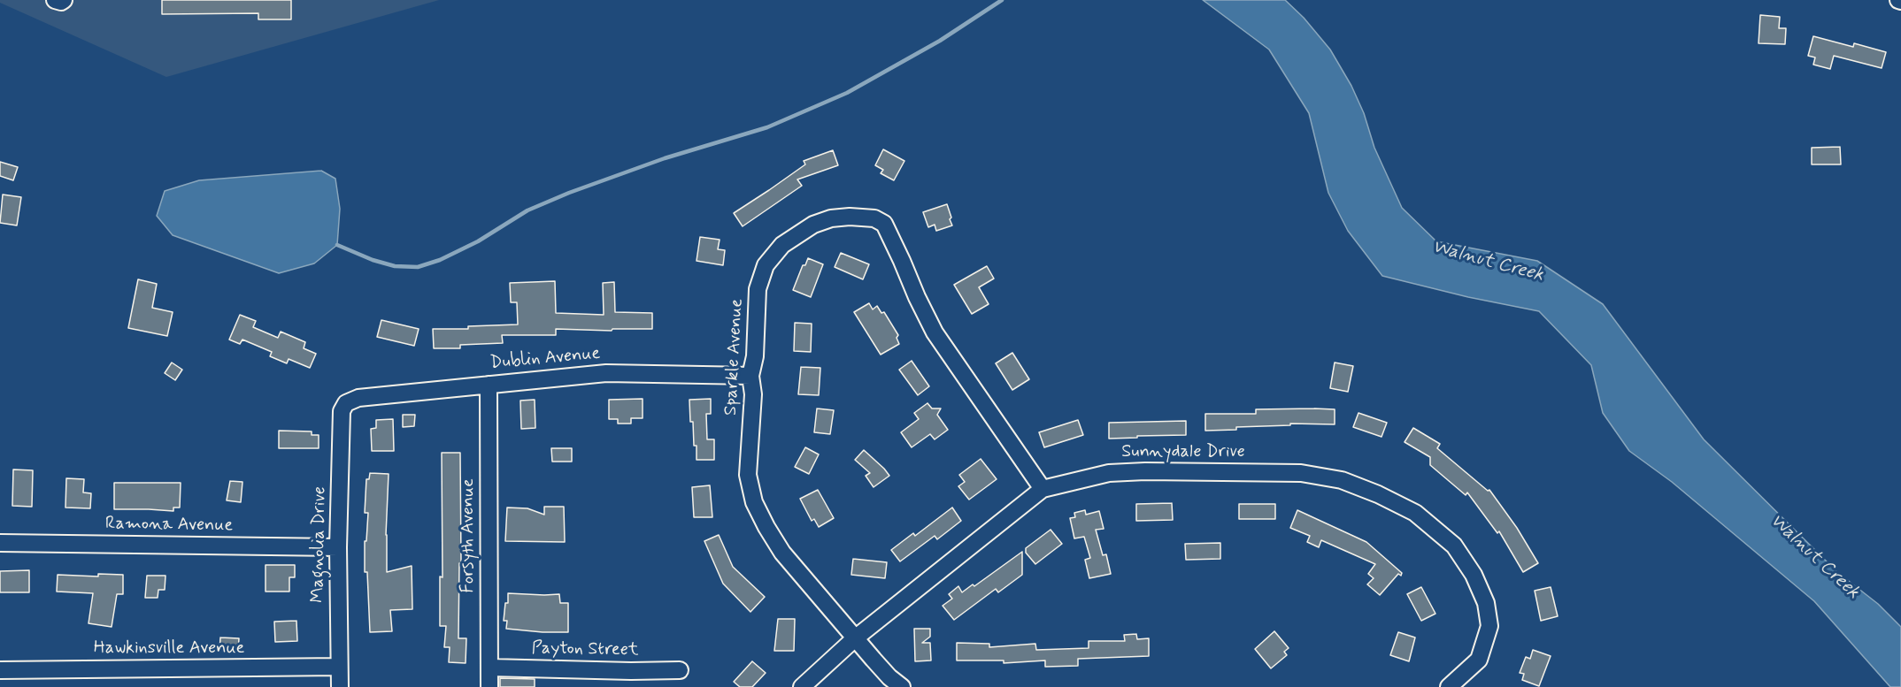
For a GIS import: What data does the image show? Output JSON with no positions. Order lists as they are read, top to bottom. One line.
{"streets":{"street":["Sparkle Avenue","Dublin Avenue","Sunnydale Drive","Ramona Avenue","Forsyth Avenue","Magnolia Drive","Hawkinsville Avenue","Payton Street"]},"crossings":[["Sparkle Avenue","Dublin Avenue"],["Sparkle Avenue","Sunnydale Drive"],["Dublin Avenue","Forsyth Avenue"],["Dublin Avenue","Magnolia Drive"],["Ramona Avenue","Magnolia Drive"],["Forsyth Avenue","Payton Street"],["Magnolia Drive","Hawkinsville Avenue"]],"water":["Walnut Creek"]}
